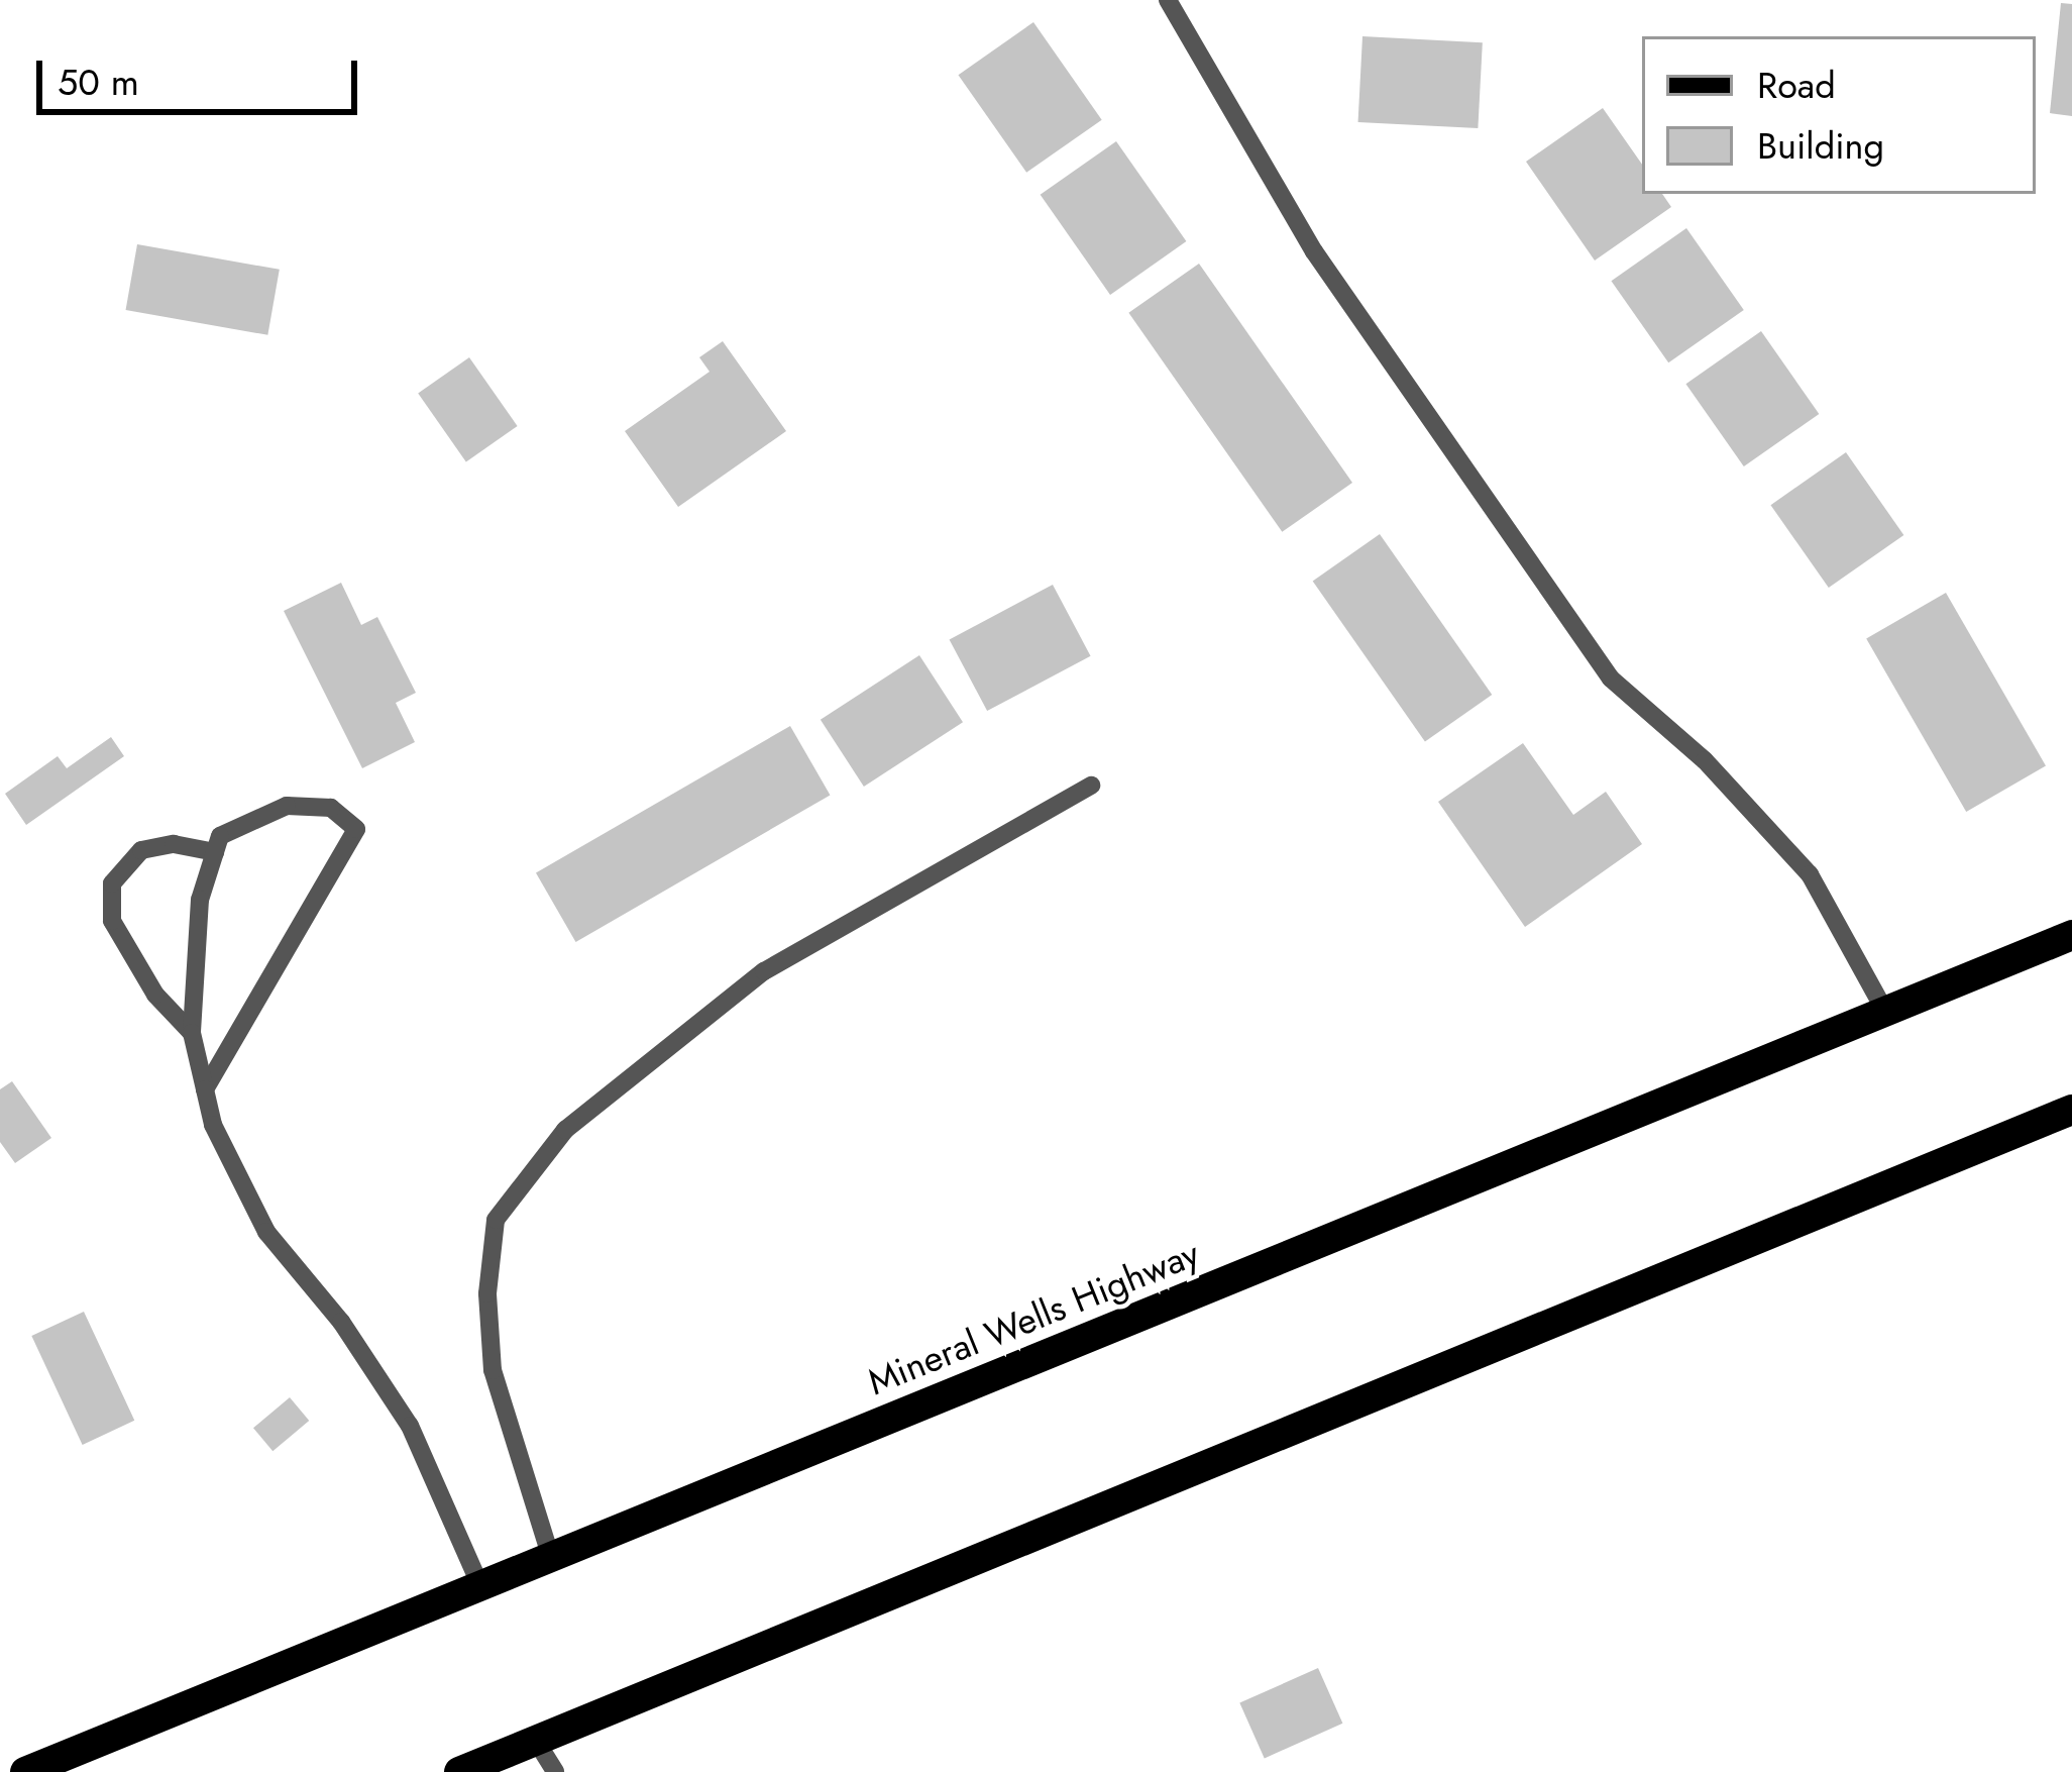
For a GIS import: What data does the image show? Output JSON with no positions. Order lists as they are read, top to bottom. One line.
{"streets":{"main road":["Mineral Wells Highway"]},"legend":["Road","Building"],"scale_bar":"50 m"}
